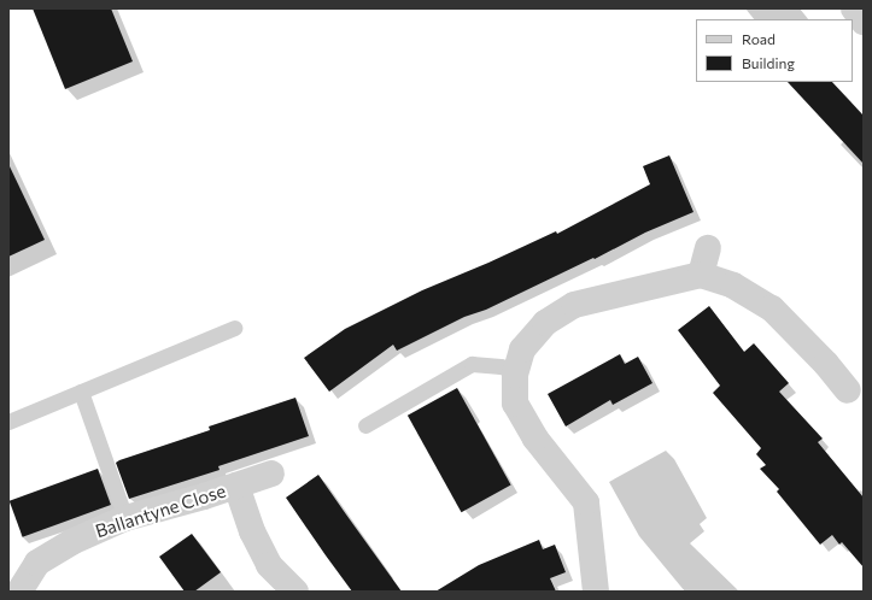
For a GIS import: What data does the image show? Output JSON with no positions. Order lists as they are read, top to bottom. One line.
{"streets":{"street":["Ballantyne Close"]},"legend":["Road","Building"]}
